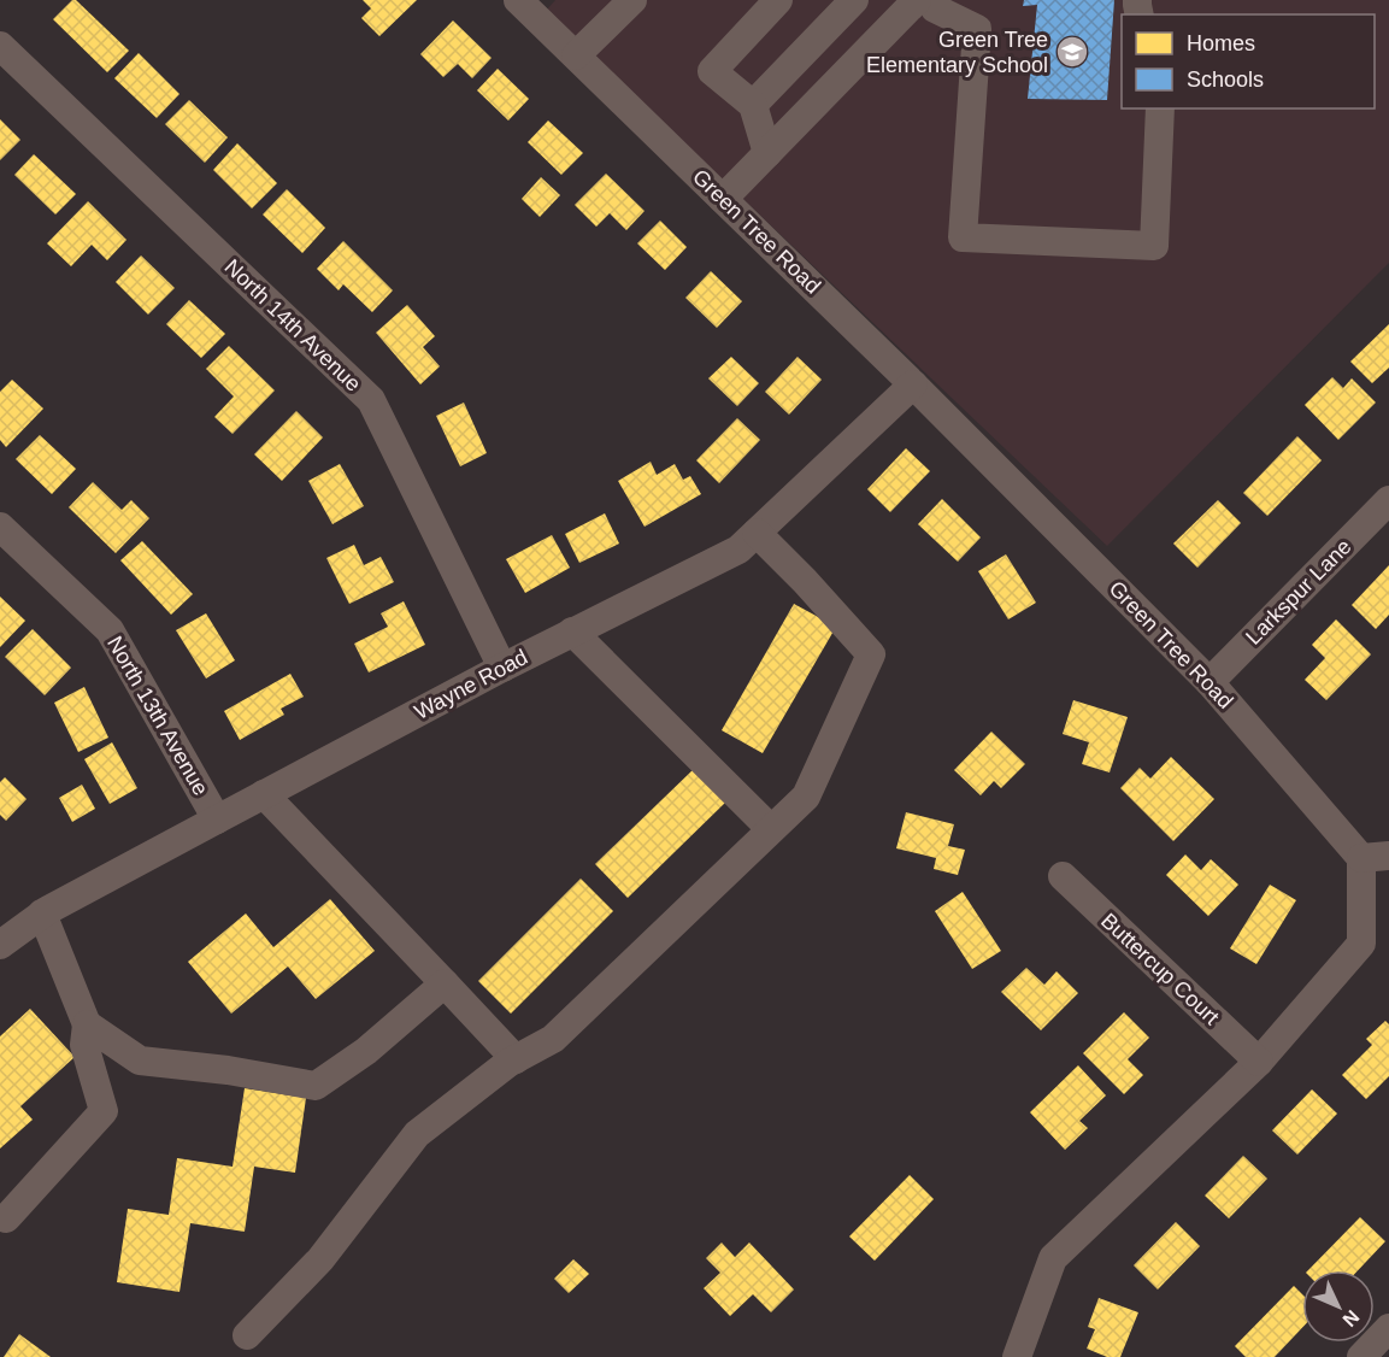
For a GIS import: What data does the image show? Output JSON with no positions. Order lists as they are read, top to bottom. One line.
{"streets":{"street":["Green Tree Road","North 14th Avenue","Larkspur Lane","Wayne Road","North 13th Avenue","Buttercup Court"]},"crossings":[["Green Tree Road","Larkspur Lane"],["Green Tree Road","Wayne Road"],["Green Tree Road","Buttercup Court"],["North 14th Avenue","Wayne Road"],["Wayne Road","North 13th Avenue"]],"places":{"school or university":["Green Tree Elementary School"]},"legend":["Homes","Schools"],"north":"bottom right"}
